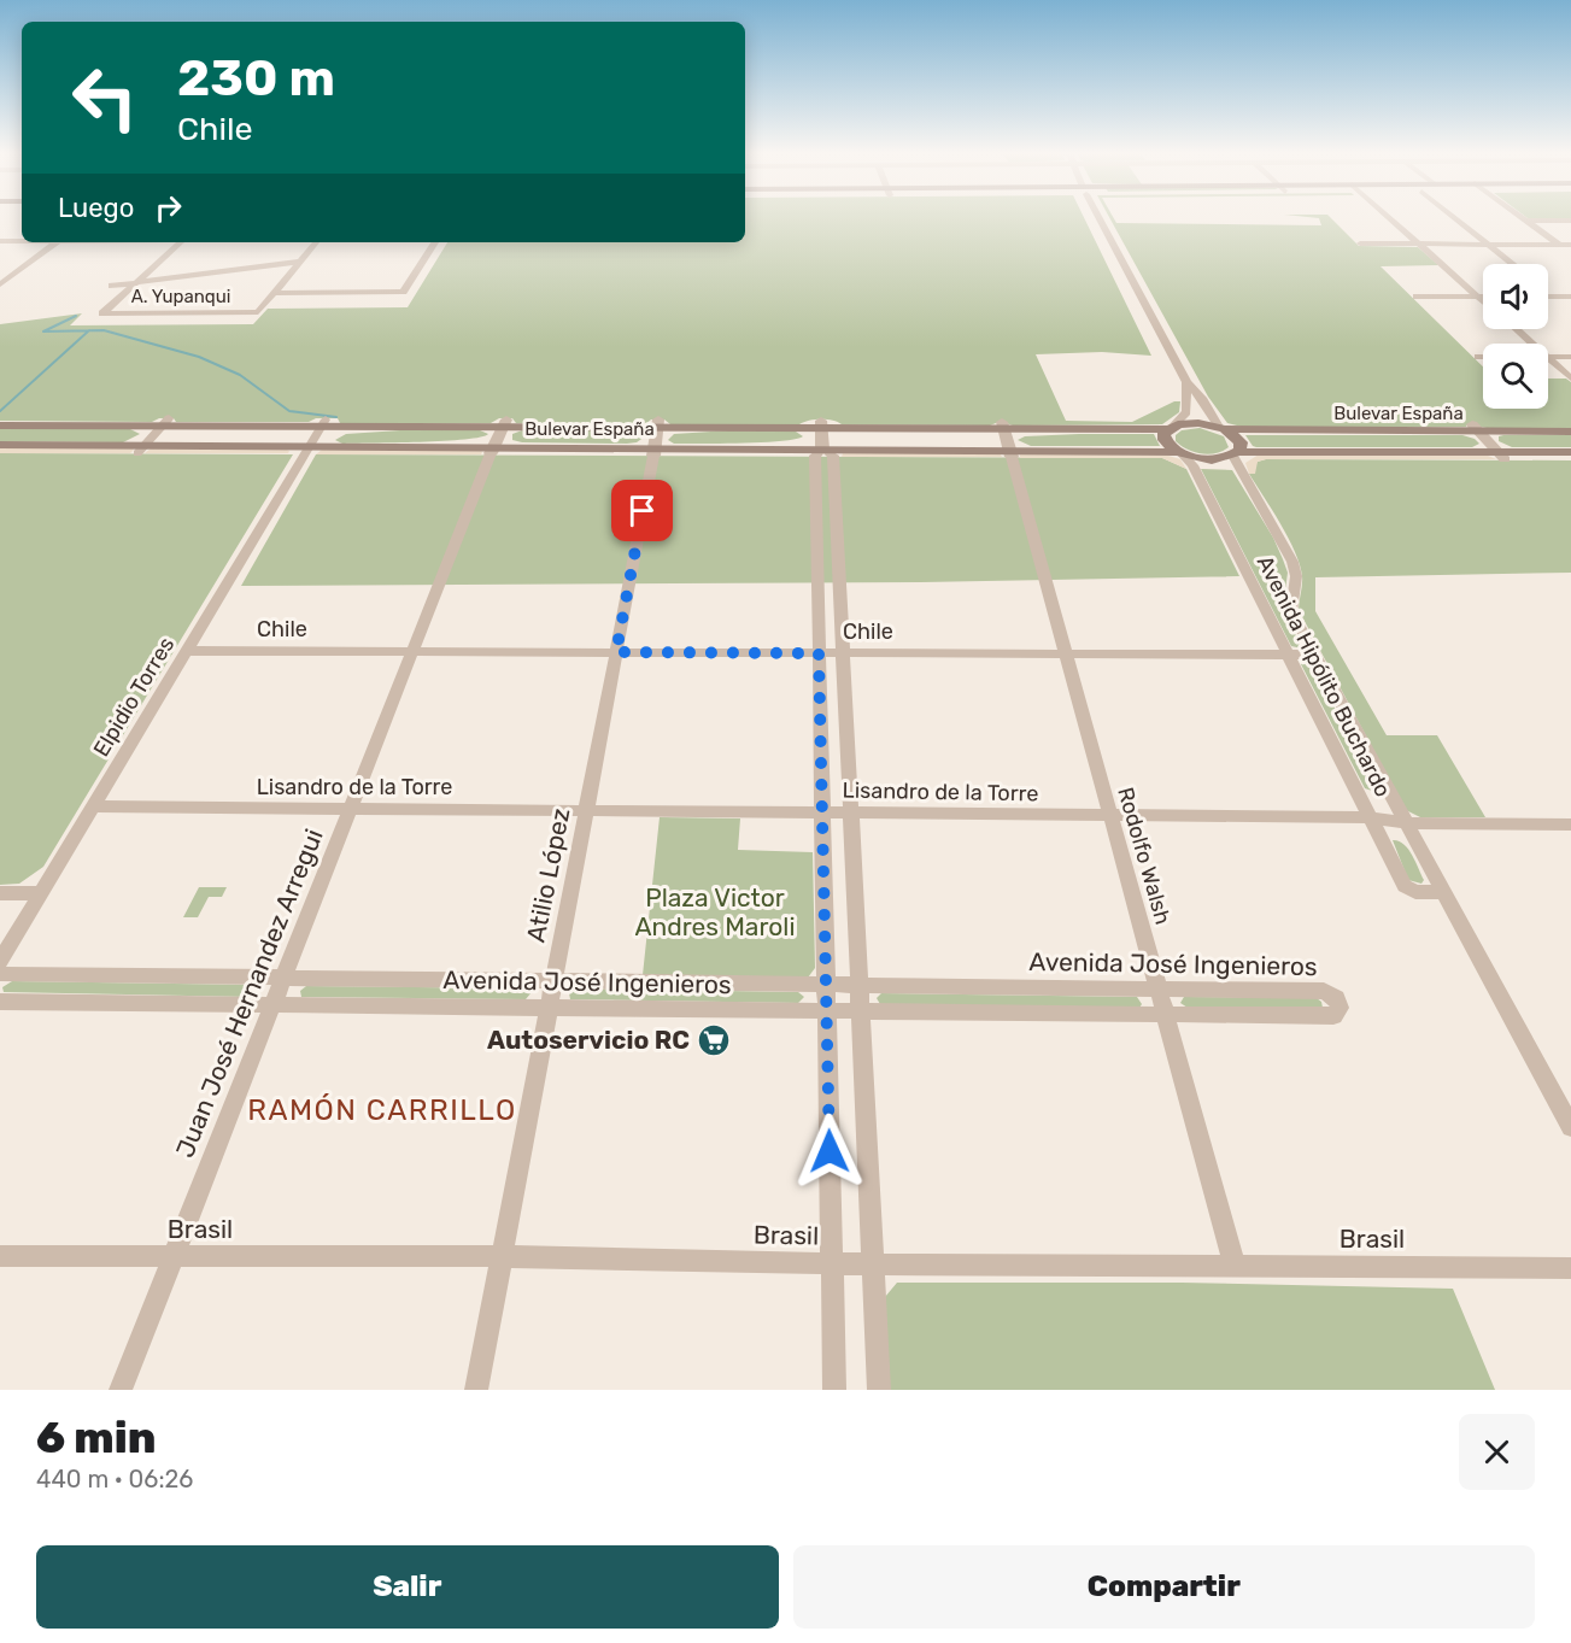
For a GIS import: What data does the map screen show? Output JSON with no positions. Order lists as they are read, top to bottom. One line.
{"streets":{"main road":["Bulevar España"],"street":["A. Yupanqui","Chile","Avenida Hipólito Buchardo","Elpidio Torres","Lisandro de la Torre","Rodolfo Walsh","Atilio López","Avenida José Ingenieros","Juan José Hernandez Arregui","Brasil"]},"crossings":[["Bulevar España","Avenida Hipólito Buchardo"],["Bulevar España","Elpidio Torres"],["Bulevar España","Rodolfo Walsh"],["Bulevar España","Atilio López"],["Bulevar España","Juan José Hernandez Arregui"],["Chile","Avenida Hipólito Buchardo"],["Chile","Elpidio Torres"],["Chile","Rodolfo Walsh"],["Chile","Atilio López"],["Chile","Juan José Hernandez Arregui"],["Avenida Hipólito Buchardo","Lisandro de la Torre"],["Elpidio Torres","Lisandro de la Torre"],["Lisandro de la Torre","Rodolfo Walsh"],["Lisandro de la Torre","Atilio López"],["Lisandro de la Torre","Juan José Hernandez Arregui"],["Rodolfo Walsh","Avenida José Ingenieros"],["Rodolfo Walsh","Brasil"],["Atilio López","Avenida José Ingenieros"],["Atilio López","Brasil"],["Avenida José Ingenieros","Juan José Hernandez Arregui"],["Juan José Hernandez Arregui","Brasil"]],"districts":["RAMÓN CARRILLO"],"parks":["Plaza Victor Andres Maroli"],"places":{"supermarket":["Autoservicio RC"]},"page":{"turn":["230 m","Chile"],"then":"Luego","heading":["6 min","440 m · 06:26"],"buttons":["Salir","Compartir"]}}
